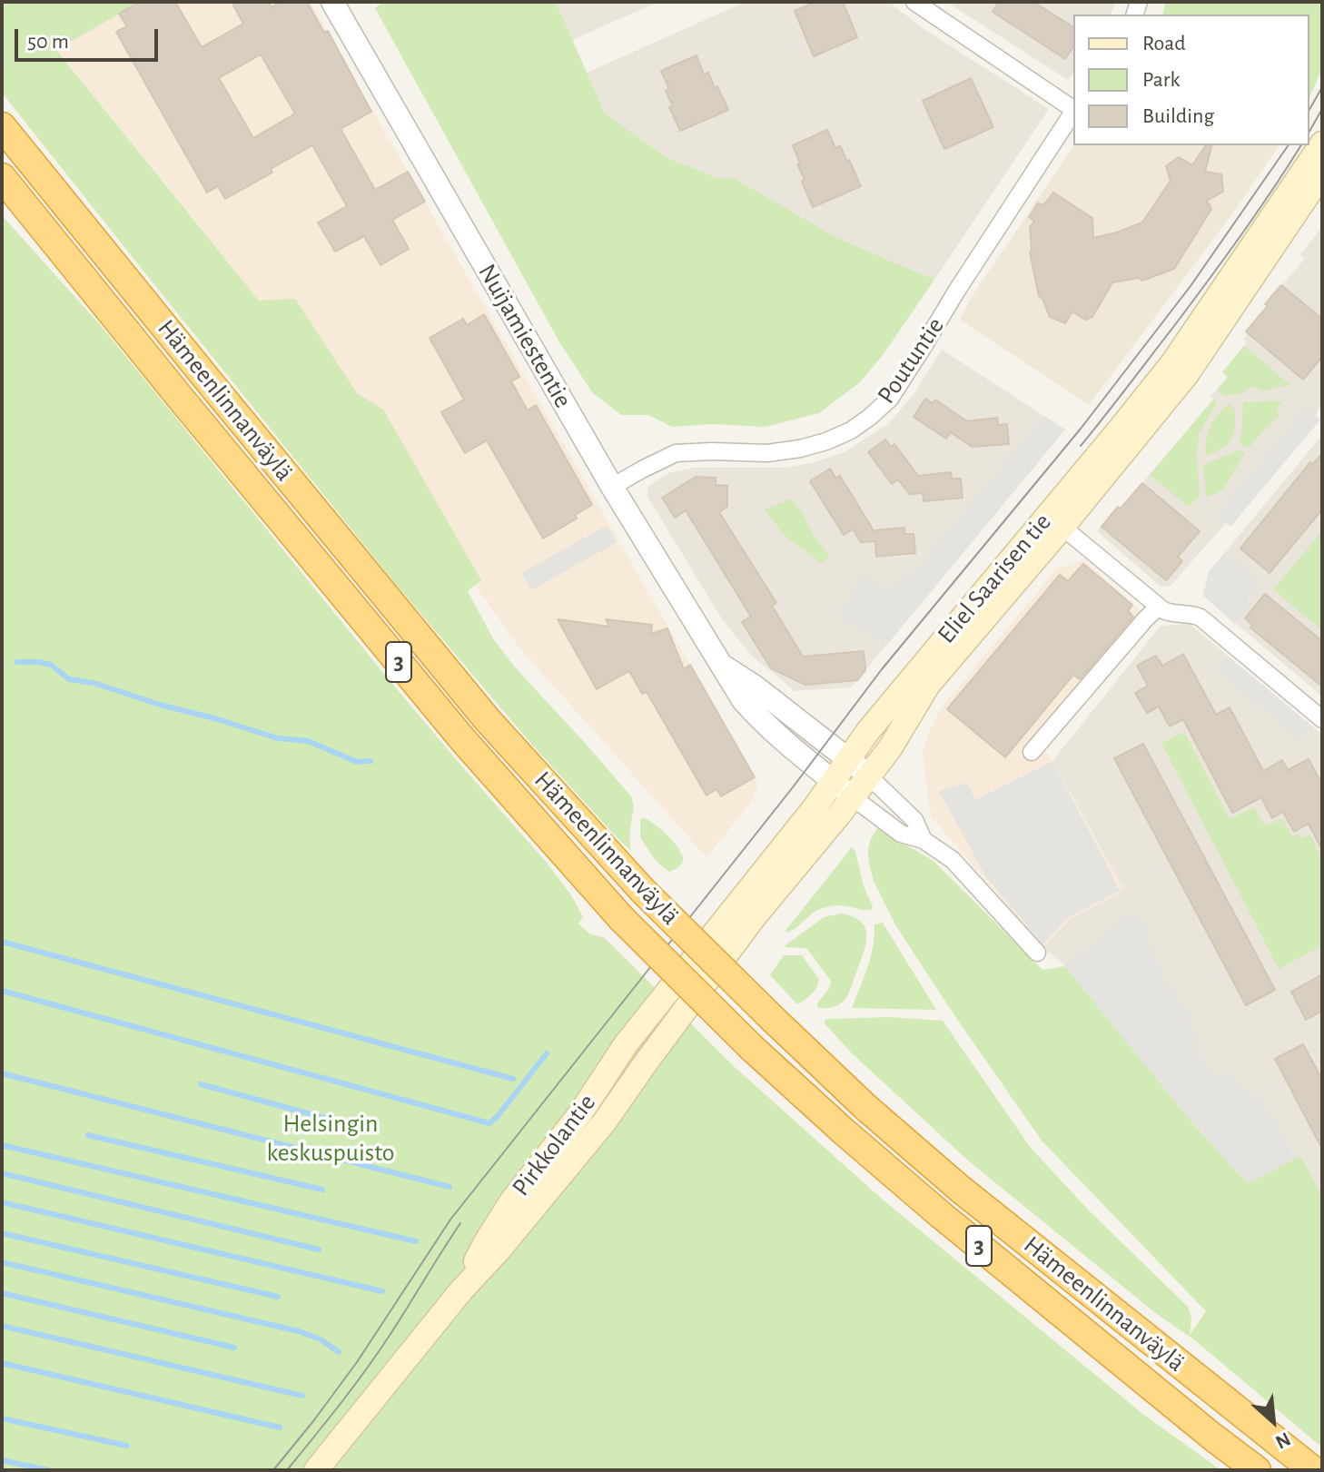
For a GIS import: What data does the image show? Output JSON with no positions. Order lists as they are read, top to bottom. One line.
{"streets":{"highway":["Hämeenlinnanväylä","3"],"main road":["Eliel Saarisen tie","Pirkkolantie"],"street":["Nuijamiestentie","Poutuntie"]},"crossings":[["Nuijamiestentie","Poutuntie"],["Nuijamiestentie","Eliel Saarisen tie"],["Eliel Saarisen tie","Pirkkolantie"]],"parks":["Helsingin keskuspuisto"],"legend":["Road","Park","Building"],"scale_bar":"50 m","north":"bottom right"}
